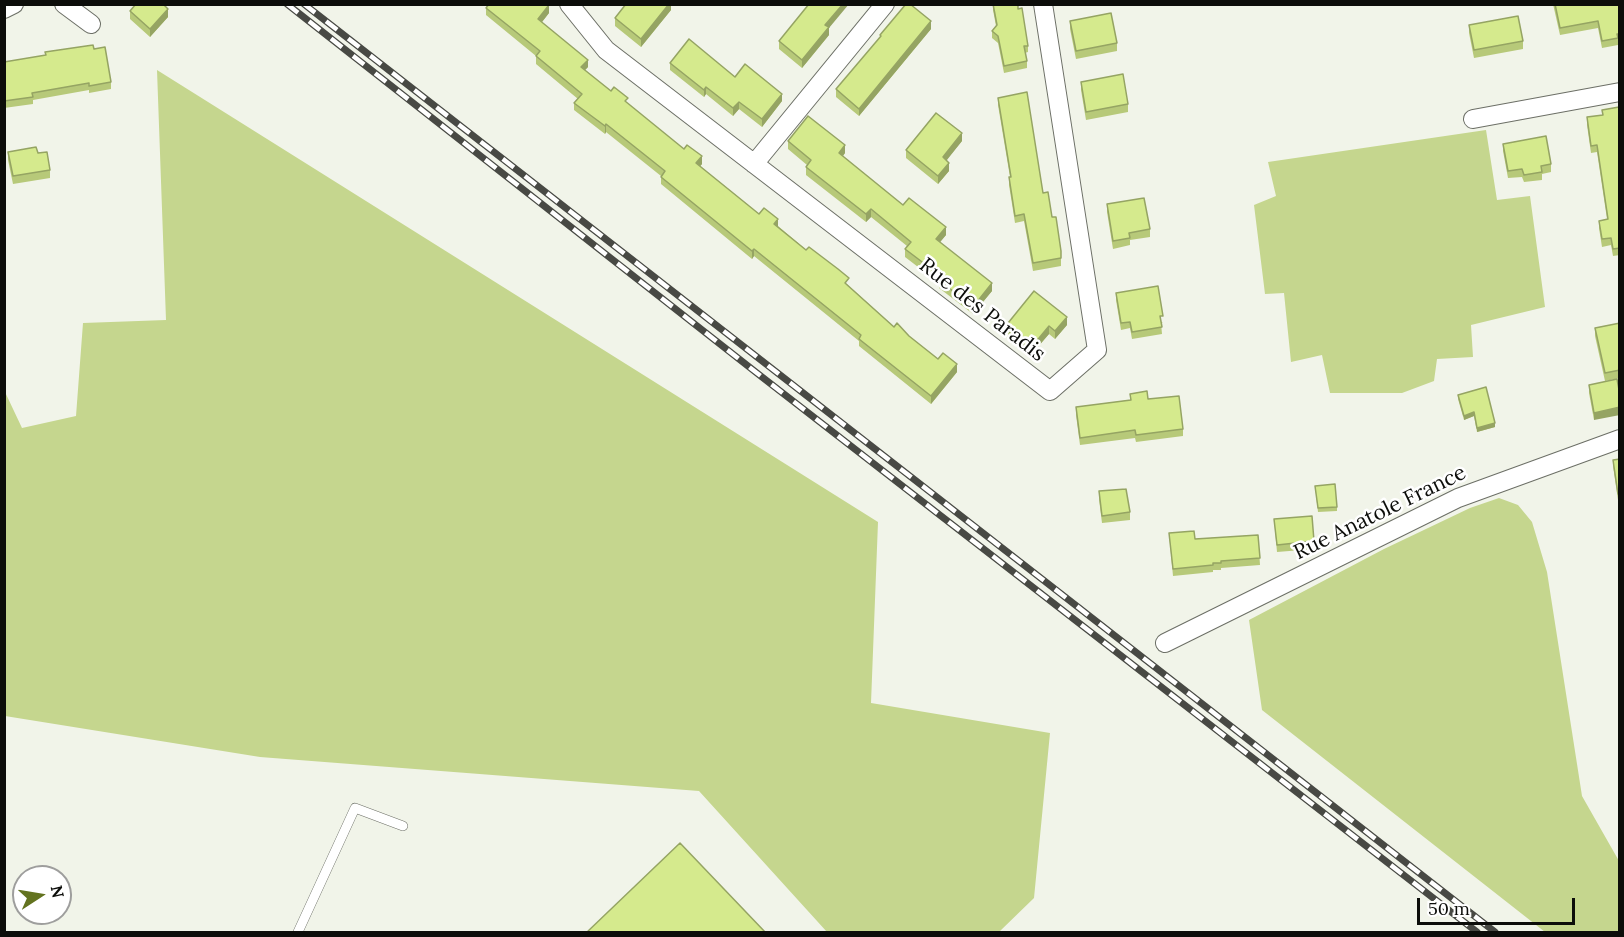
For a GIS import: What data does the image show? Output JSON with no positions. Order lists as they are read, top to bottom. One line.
{"streets":{"street":["Rue des Paradis","Rue Anatole France"]},"scale_bar":"50 m","north":"right"}
